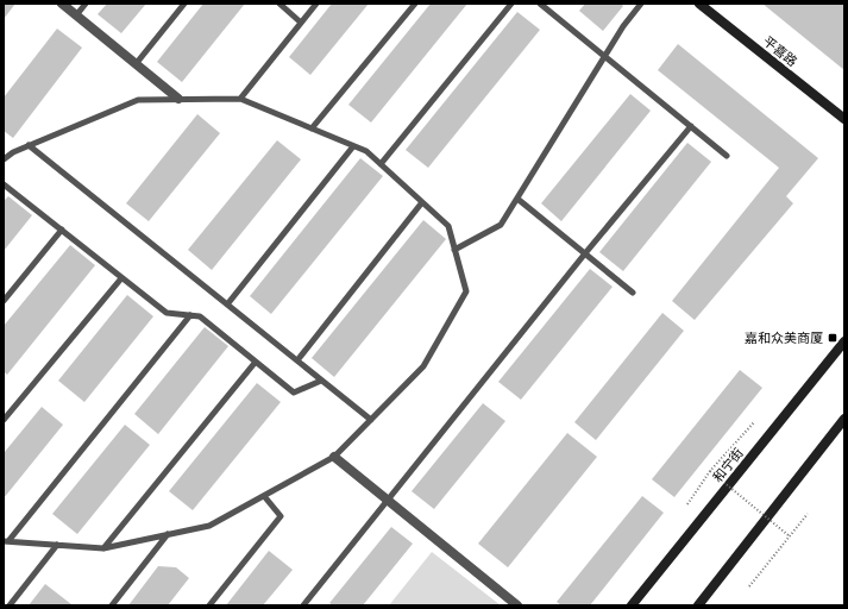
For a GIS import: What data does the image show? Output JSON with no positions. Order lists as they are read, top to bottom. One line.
{"streets":{"main road":["平喜路","和宁街"]},"places":{"transit":["嘉和众美商厦"]}}
